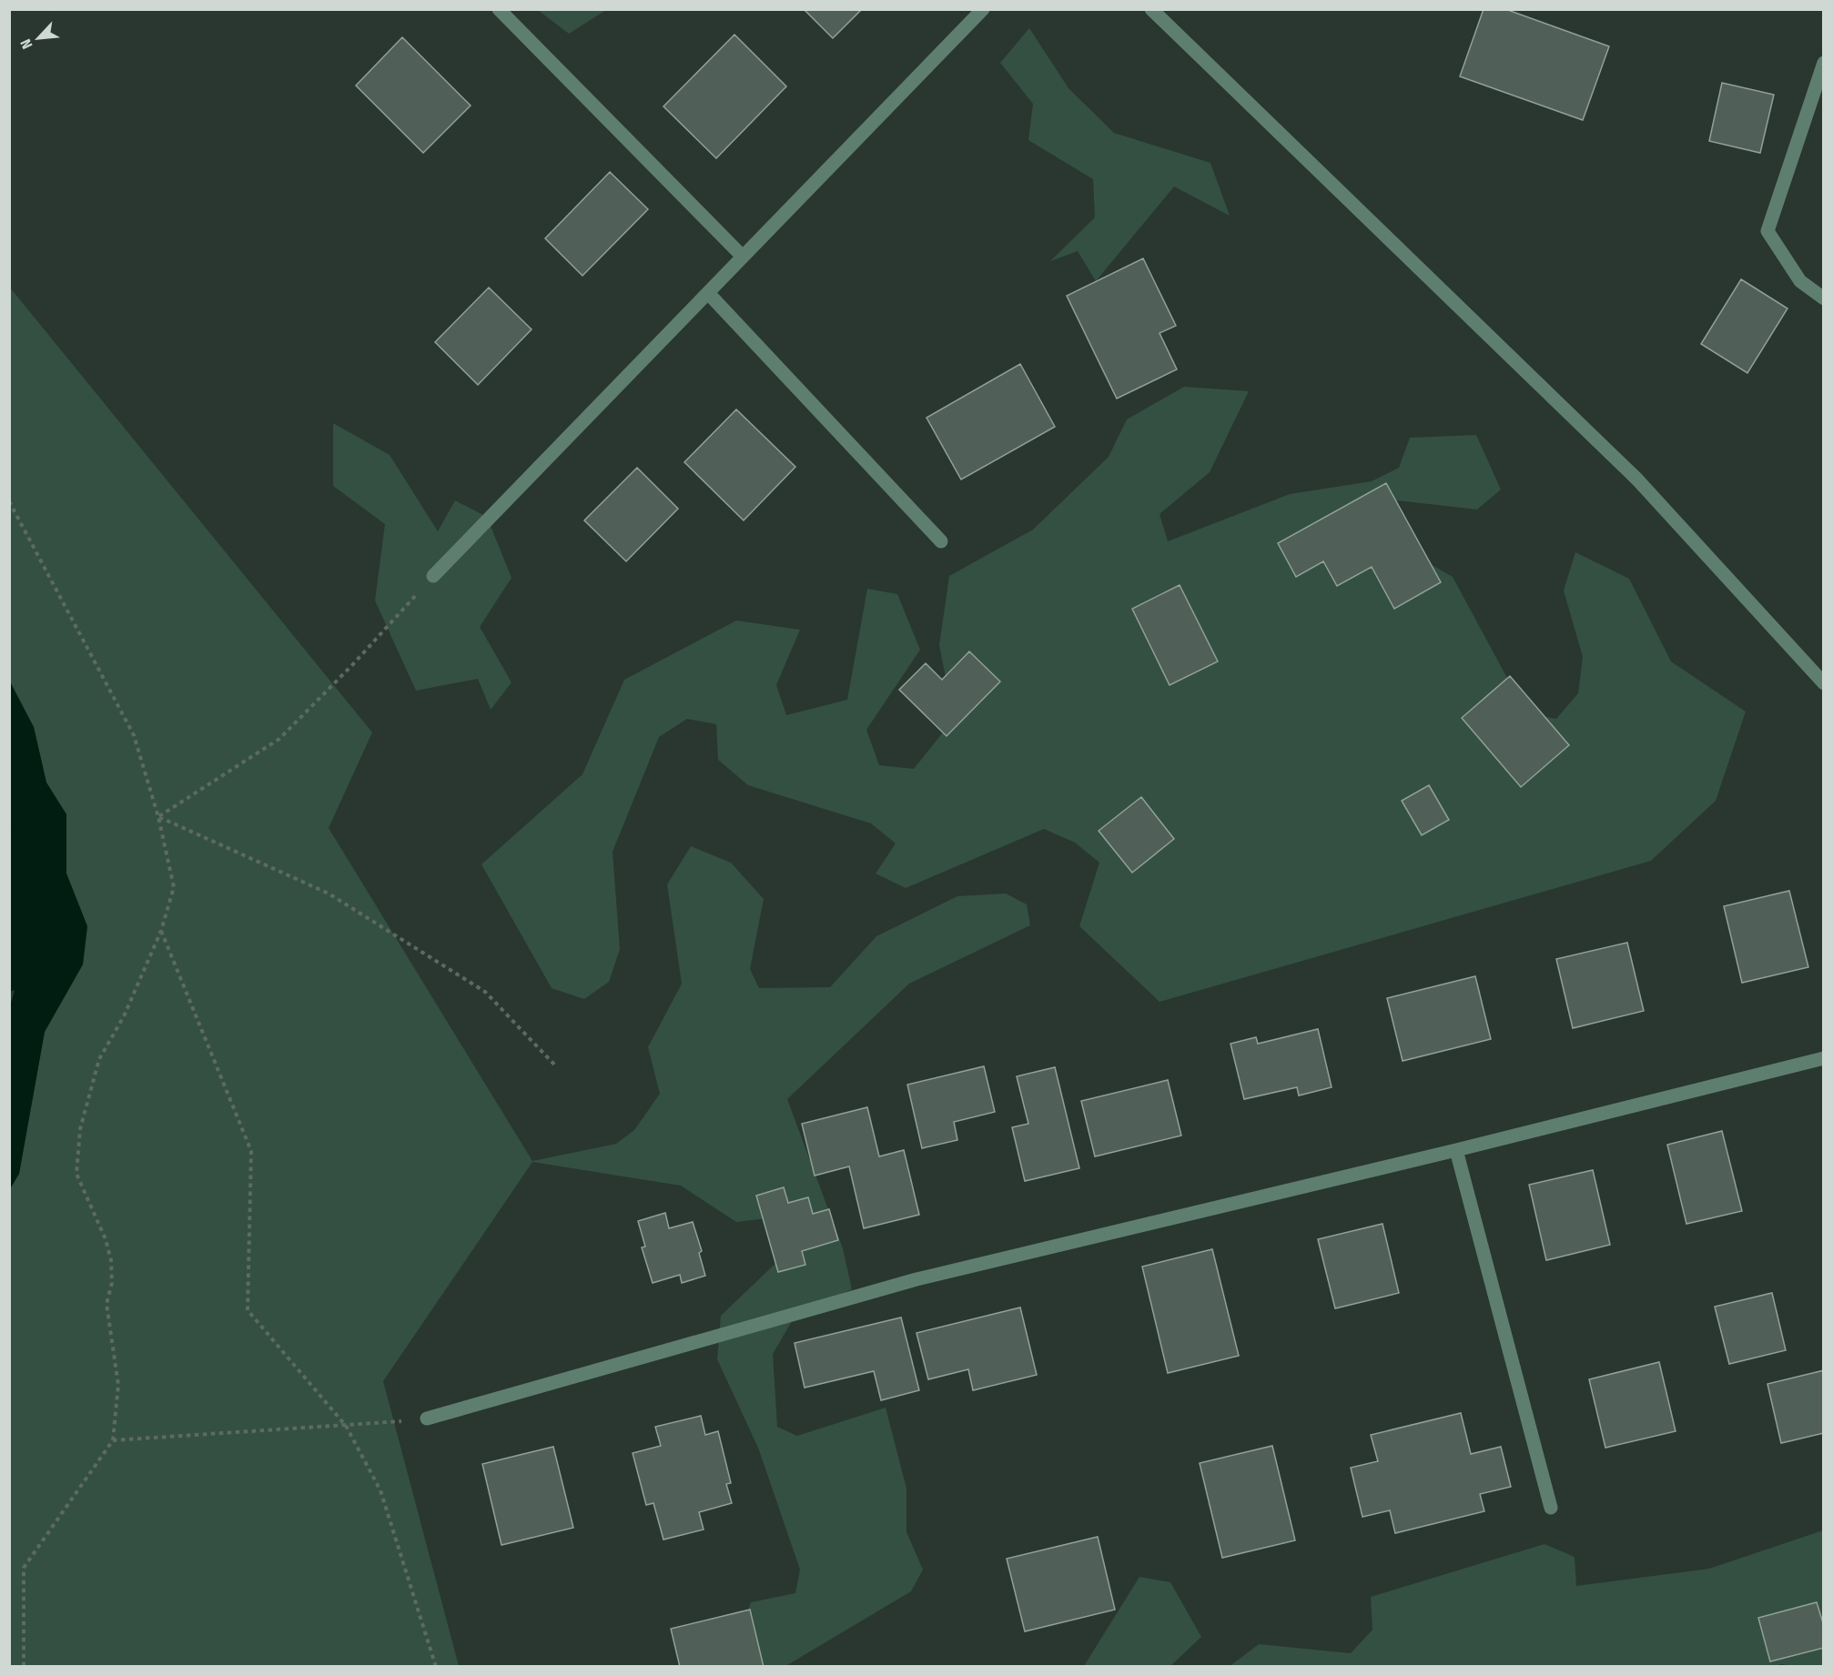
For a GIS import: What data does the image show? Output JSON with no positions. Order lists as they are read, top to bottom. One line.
{"north":"bottom left"}
